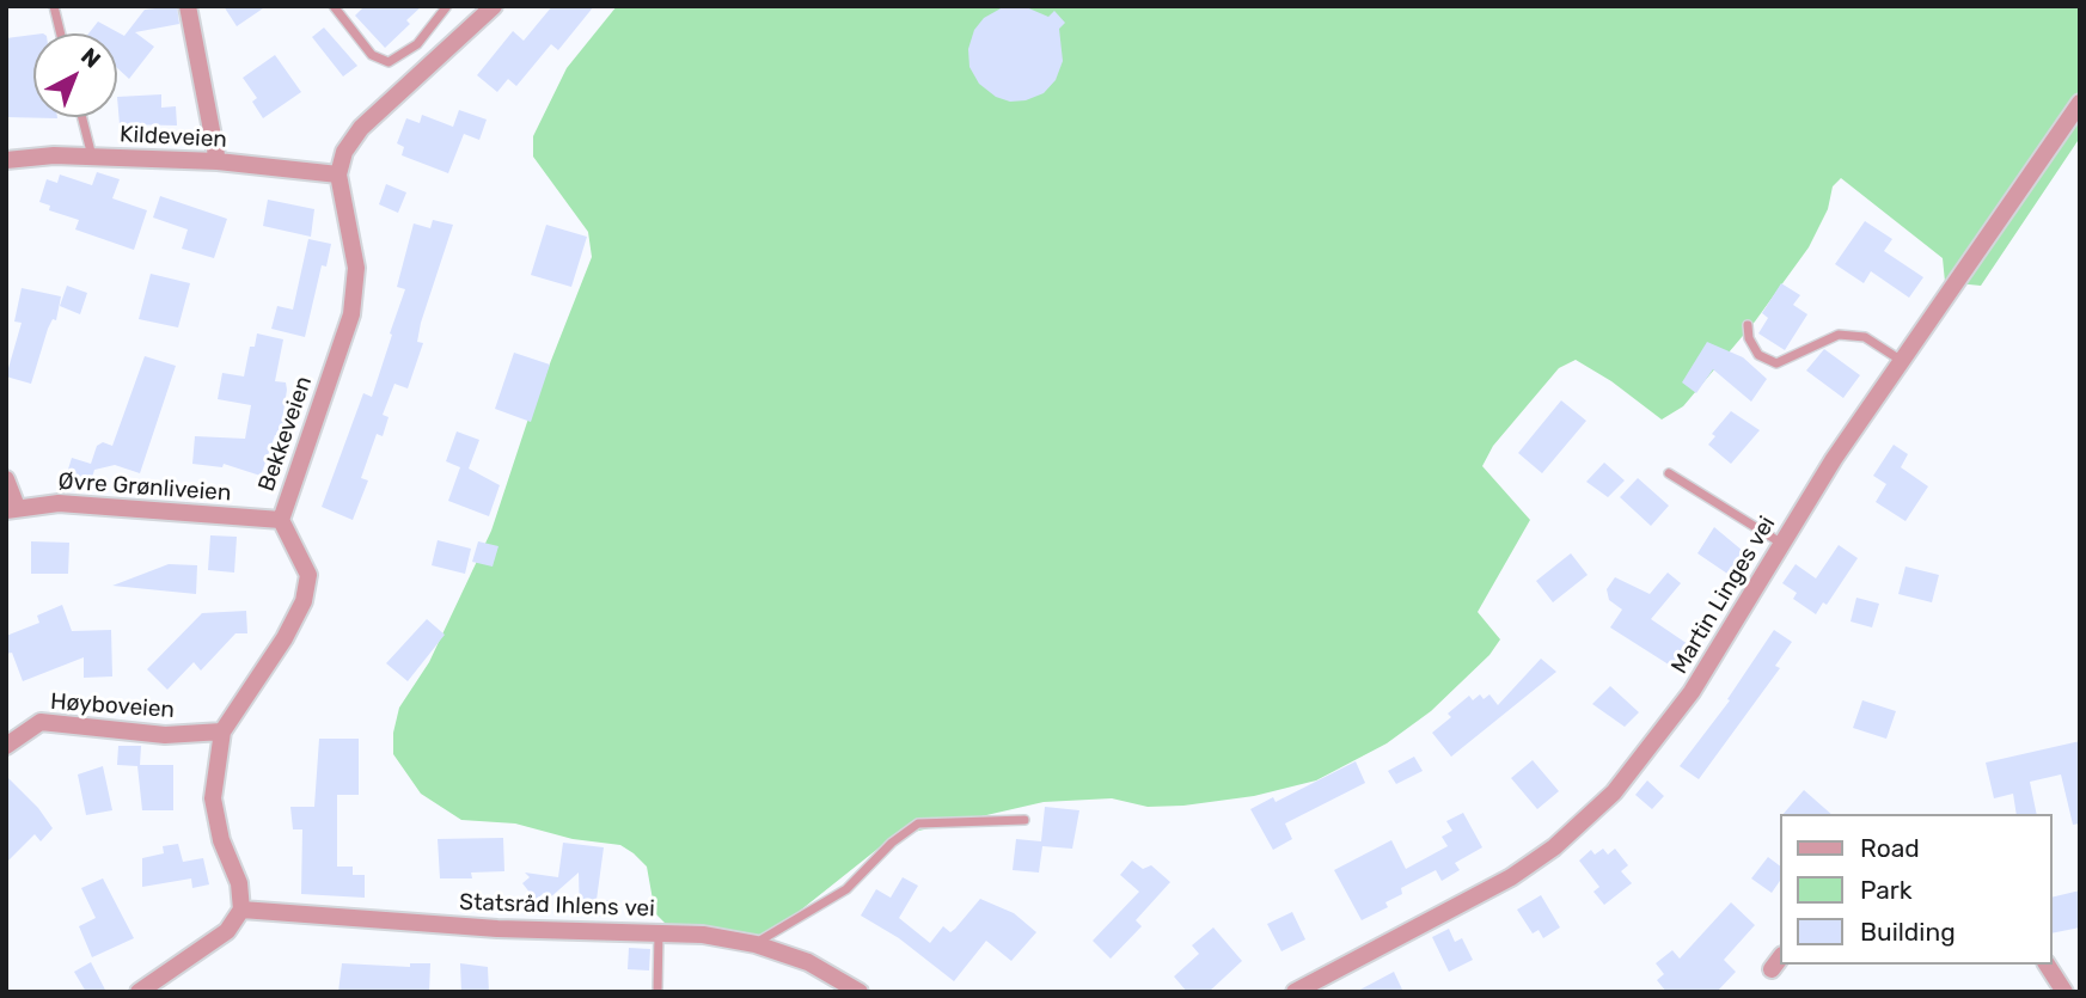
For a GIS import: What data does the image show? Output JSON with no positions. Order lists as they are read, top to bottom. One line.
{"streets":{"street":["Kildeveien","Bekkeveien","Øvre Grønliveien","Martin Linges vei","Høyboveien","Statsråd Ihlens vei"]},"crossings":[["Kildeveien","Bekkeveien"],["Bekkeveien","Øvre Grønliveien"],["Bekkeveien","Høyboveien"],["Bekkeveien","Statsråd Ihlens vei"]],"legend":["Road","Park","Building"],"north":"top right"}
